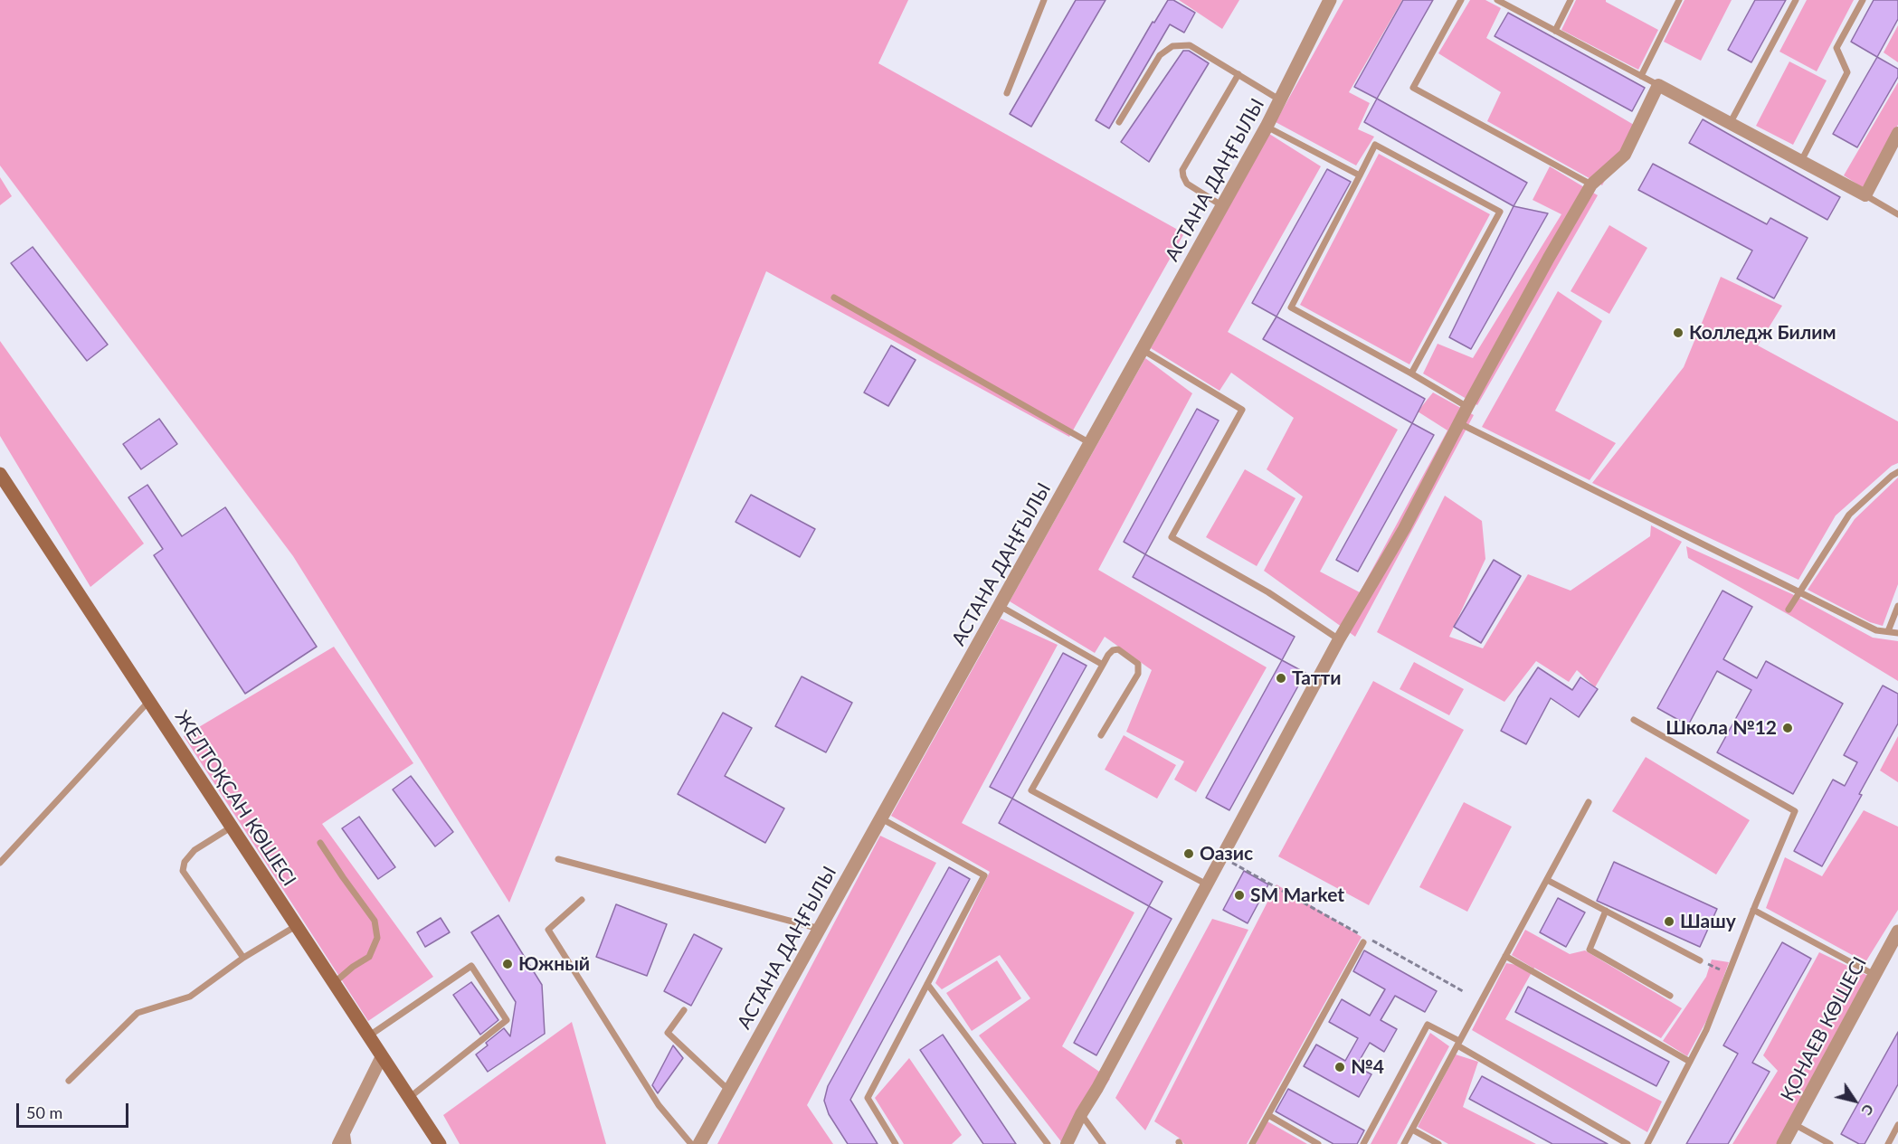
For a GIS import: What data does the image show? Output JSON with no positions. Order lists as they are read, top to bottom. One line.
{"streets":{"main road":["ЖЕЛТОҚСАН КӨШЕСІ"],"street":["АСТАНА ДАҢҒЫЛЫ","ҚОНАЕВ КӨШЕСІ"]},"places":["Колледж Билим","Татти","Школа №12","Оазис","SM Market","Шашу","Южный","№4"],"scale_bar":"50 m","north":"bottom right"}
